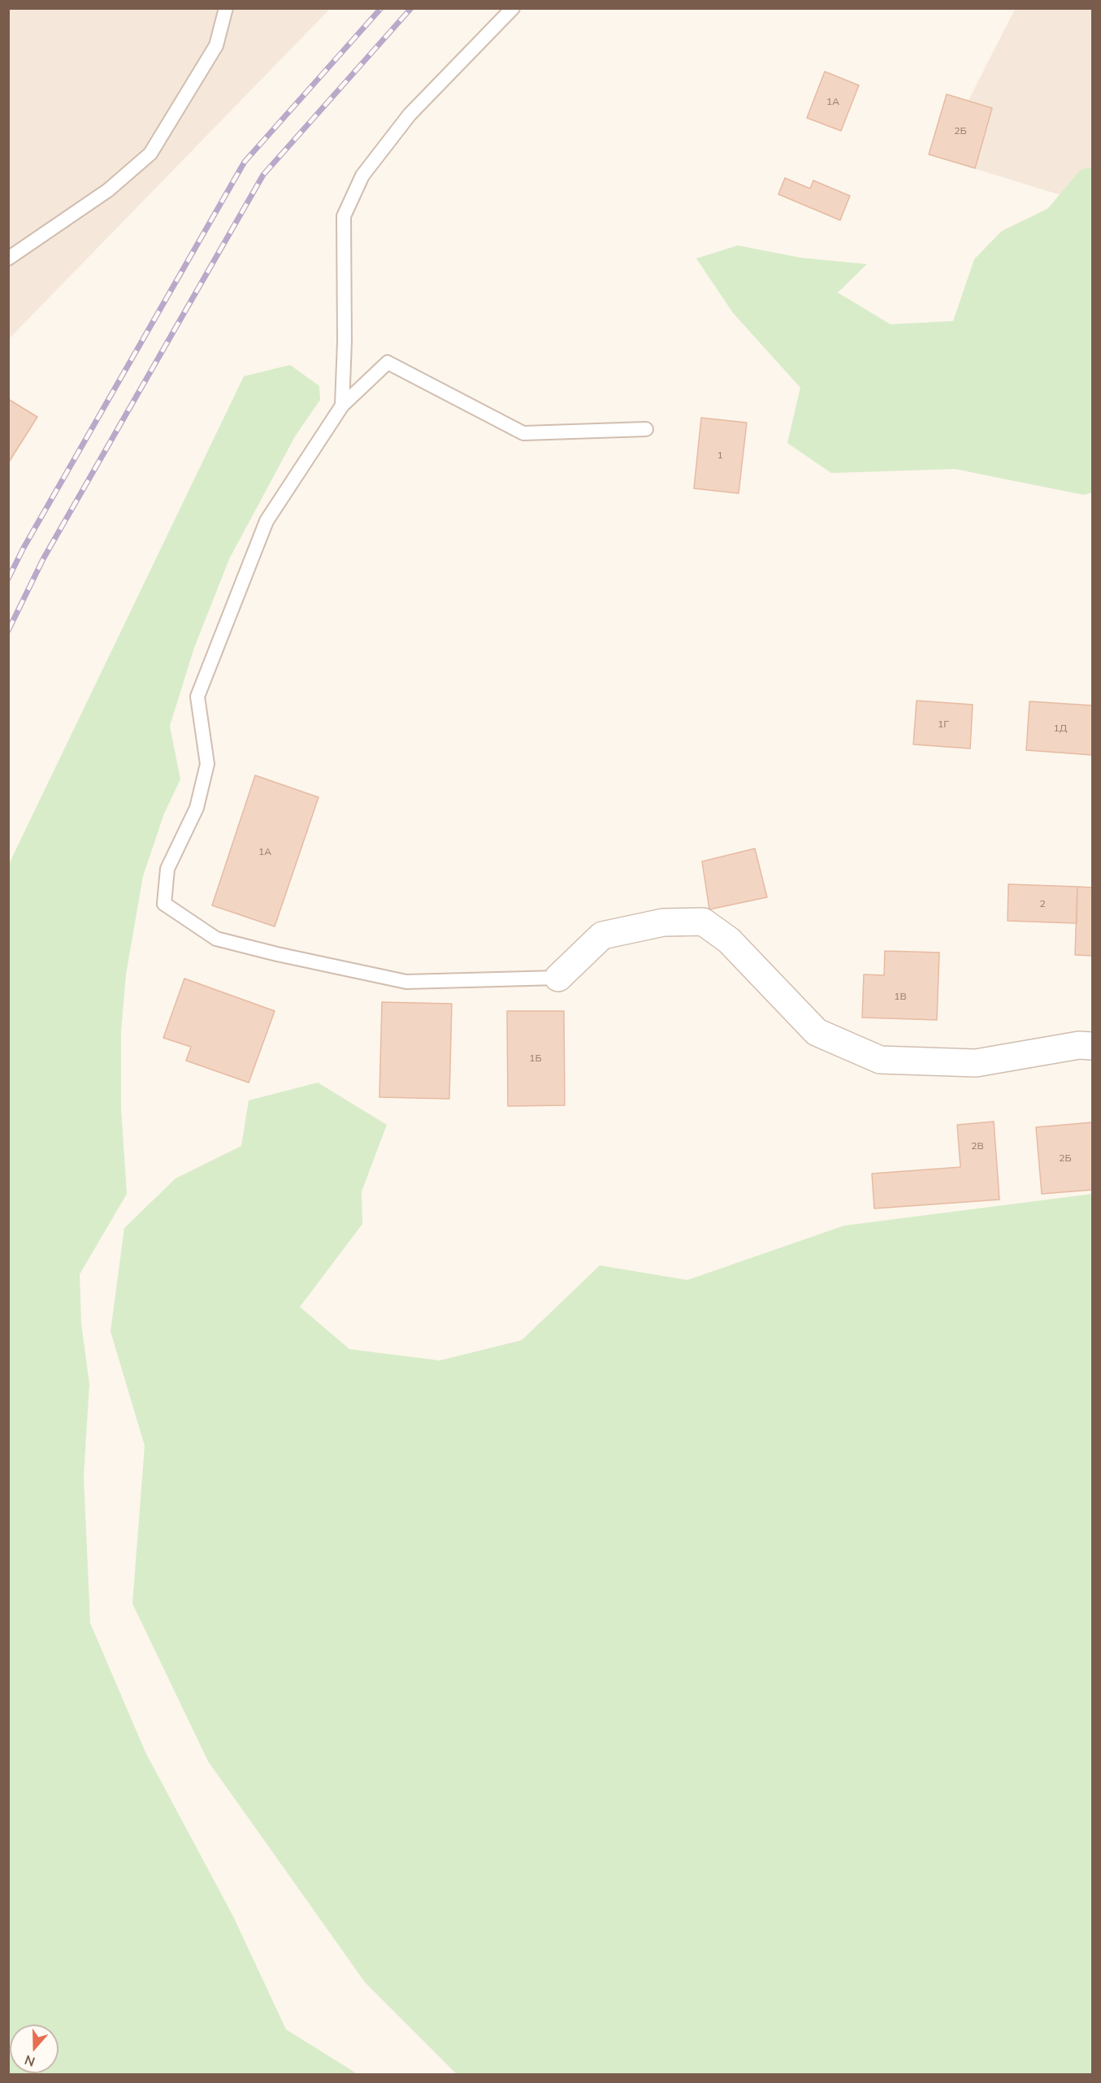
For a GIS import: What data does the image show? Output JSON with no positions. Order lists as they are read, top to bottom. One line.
{"house_numbers":["1А","2Б","1","1Г","1Д","1А","2","1В","1Б","2В","2Б"],"north":"bottom"}
